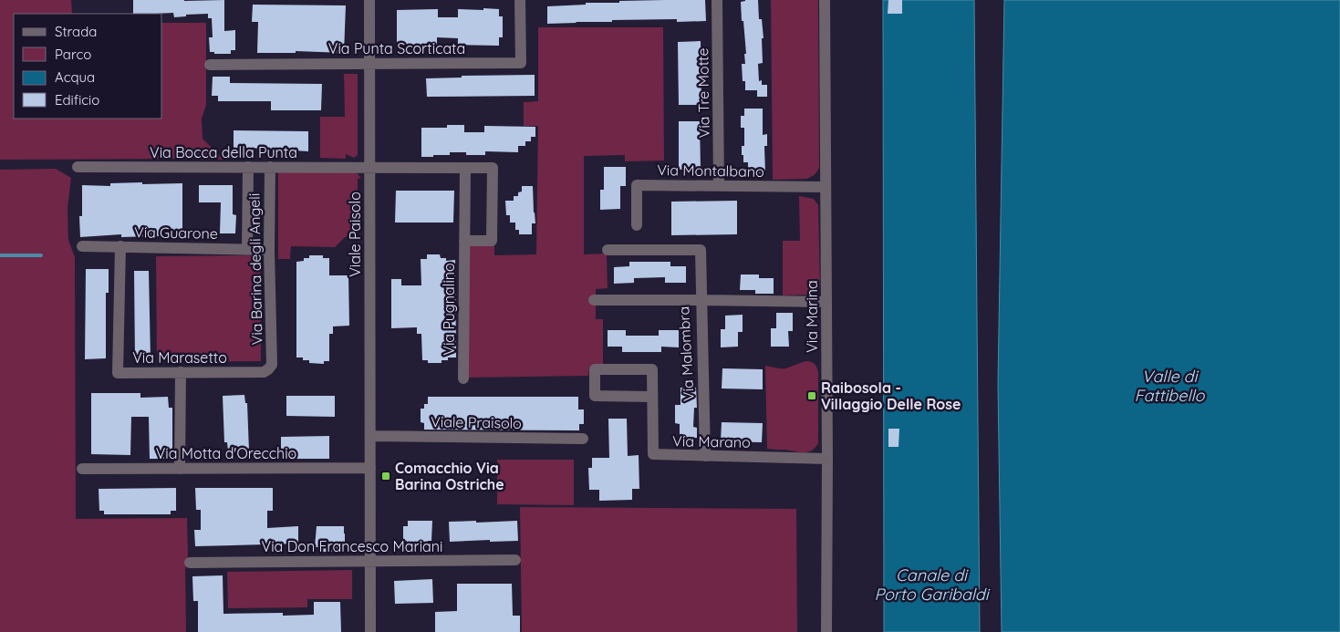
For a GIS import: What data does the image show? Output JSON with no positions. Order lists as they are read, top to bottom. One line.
{"streets":{"street":["Via Punta Scorticata","Via Tre Motte","Via Bocca della Punta","Via Montalbano","Via Guarone","Viale Paisolo","Via Barina degli Angeli","Via Pugnalino","Via Marina","Via Malombra","Via Marasetto","Viale Praisolo","Via Marano","Via Motta d'Orecchio","Via Don Francesco Mariani"]},"crossings":[["Via Punta Scorticata","Viale Paisolo"],["Via Tre Motte","Via Montalbano"],["Via Bocca della Punta","Viale Paisolo"],["Via Bocca della Punta","Via Barina degli Angeli"],["Via Bocca della Punta","Via Pugnalino"],["Via Montalbano","Via Marina"],["Via Guarone","Via Barina degli Angeli"],["Via Guarone","Via Marasetto"],["Viale Paisolo","Viale Praisolo"],["Viale Paisolo","Via Motta d'Orecchio"],["Viale Paisolo","Via Don Francesco Mariani"],["Via Barina degli Angeli","Via Marasetto"],["Via Marina","Via Marano"],["Via Malombra","Via Marano"]],"water":["Valle di Fattibello","Canale di Porto Garibaldi"],"places":{"transit":["Raibosola - Villaggio Delle Rose","Comacchio Via Barina Ostriche"]},"legend":["Strada","Parco","Acqua","Edificio"]}
